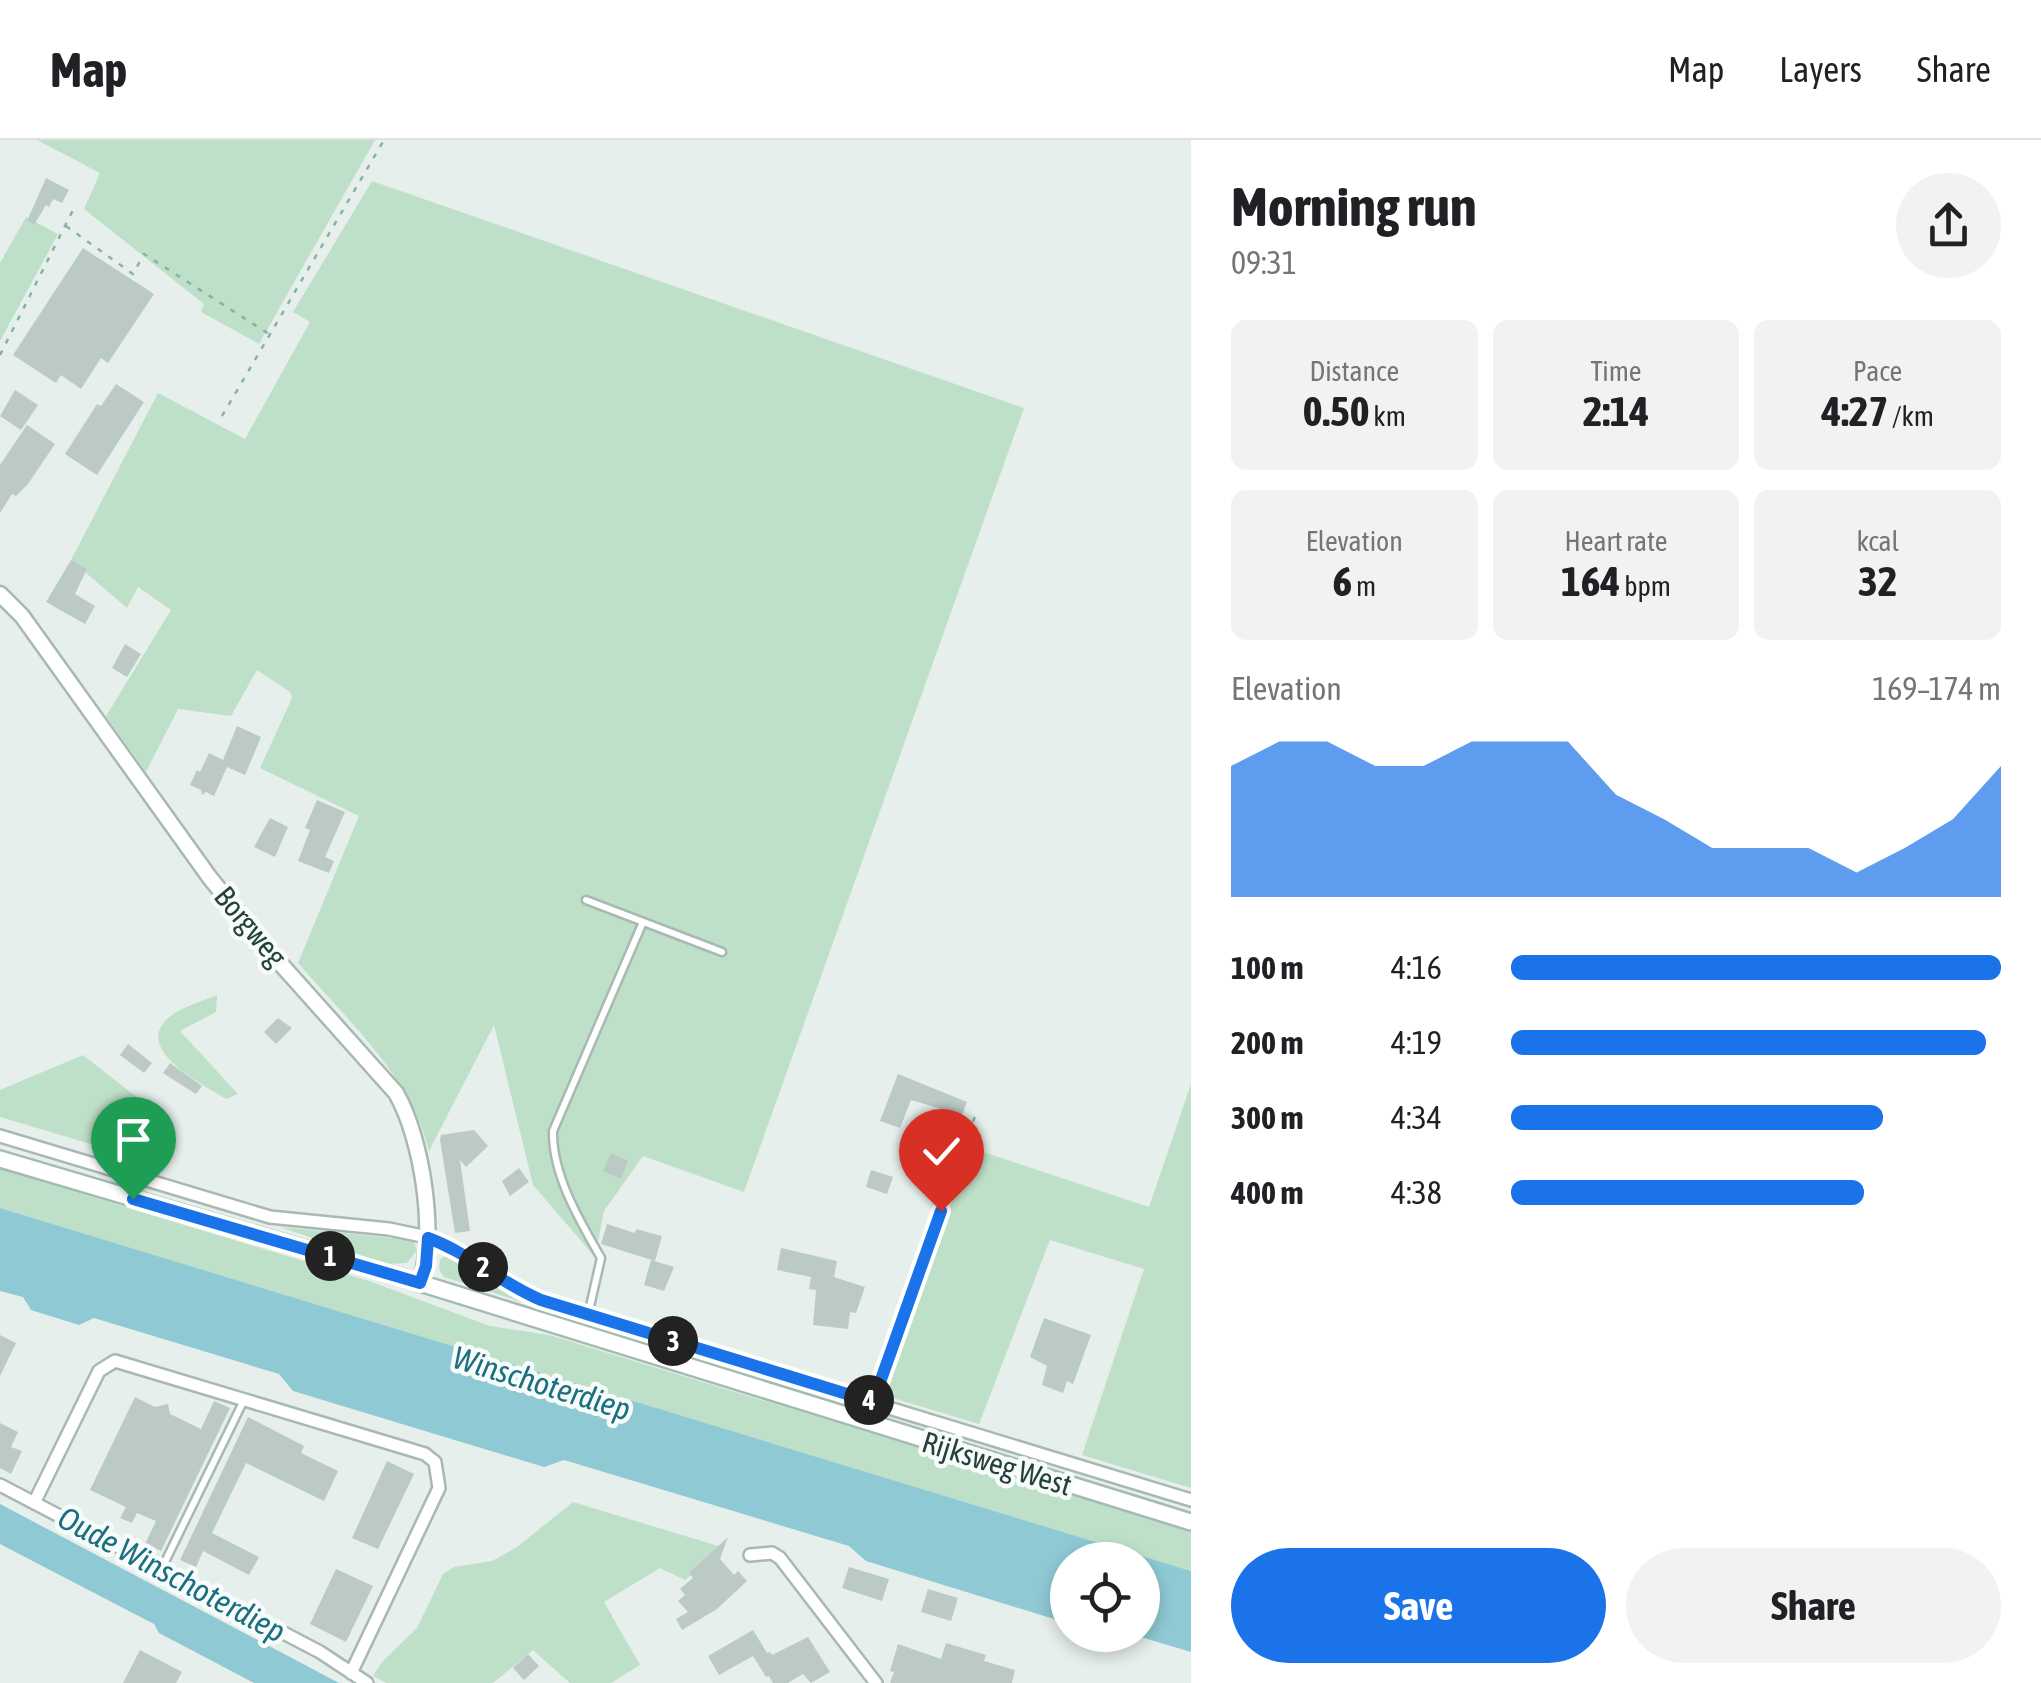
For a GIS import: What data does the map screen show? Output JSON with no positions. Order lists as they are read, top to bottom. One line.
{"streets":{"main road":["Rijksweg West"],"street":["Borgweg"]},"crossings":[["Borgweg","Rijksweg West"]],"water":["Winschoterdiep","Oude Winschoterdiep"],"page":{"header":"Map","nav":["Map","Layers","Share"],"heading":["Morning run","09:31"],"stats":[["Distance","0.50 km"],["Time","2:14"],["Pace","4:27 /km"],["Elevation","6 m"],["Heart rate","164 bpm"],["kcal","32"]],"chart":["Elevation","169–174 m"],"list":[{"name":"100 m","note":"4:16"},{"name":"200 m","note":"4:19"},{"name":"300 m","note":"4:34"},{"name":"400 m","note":"4:38"}],"pins":["1","2","3","4"],"buttons":["Save","Share"]}}
